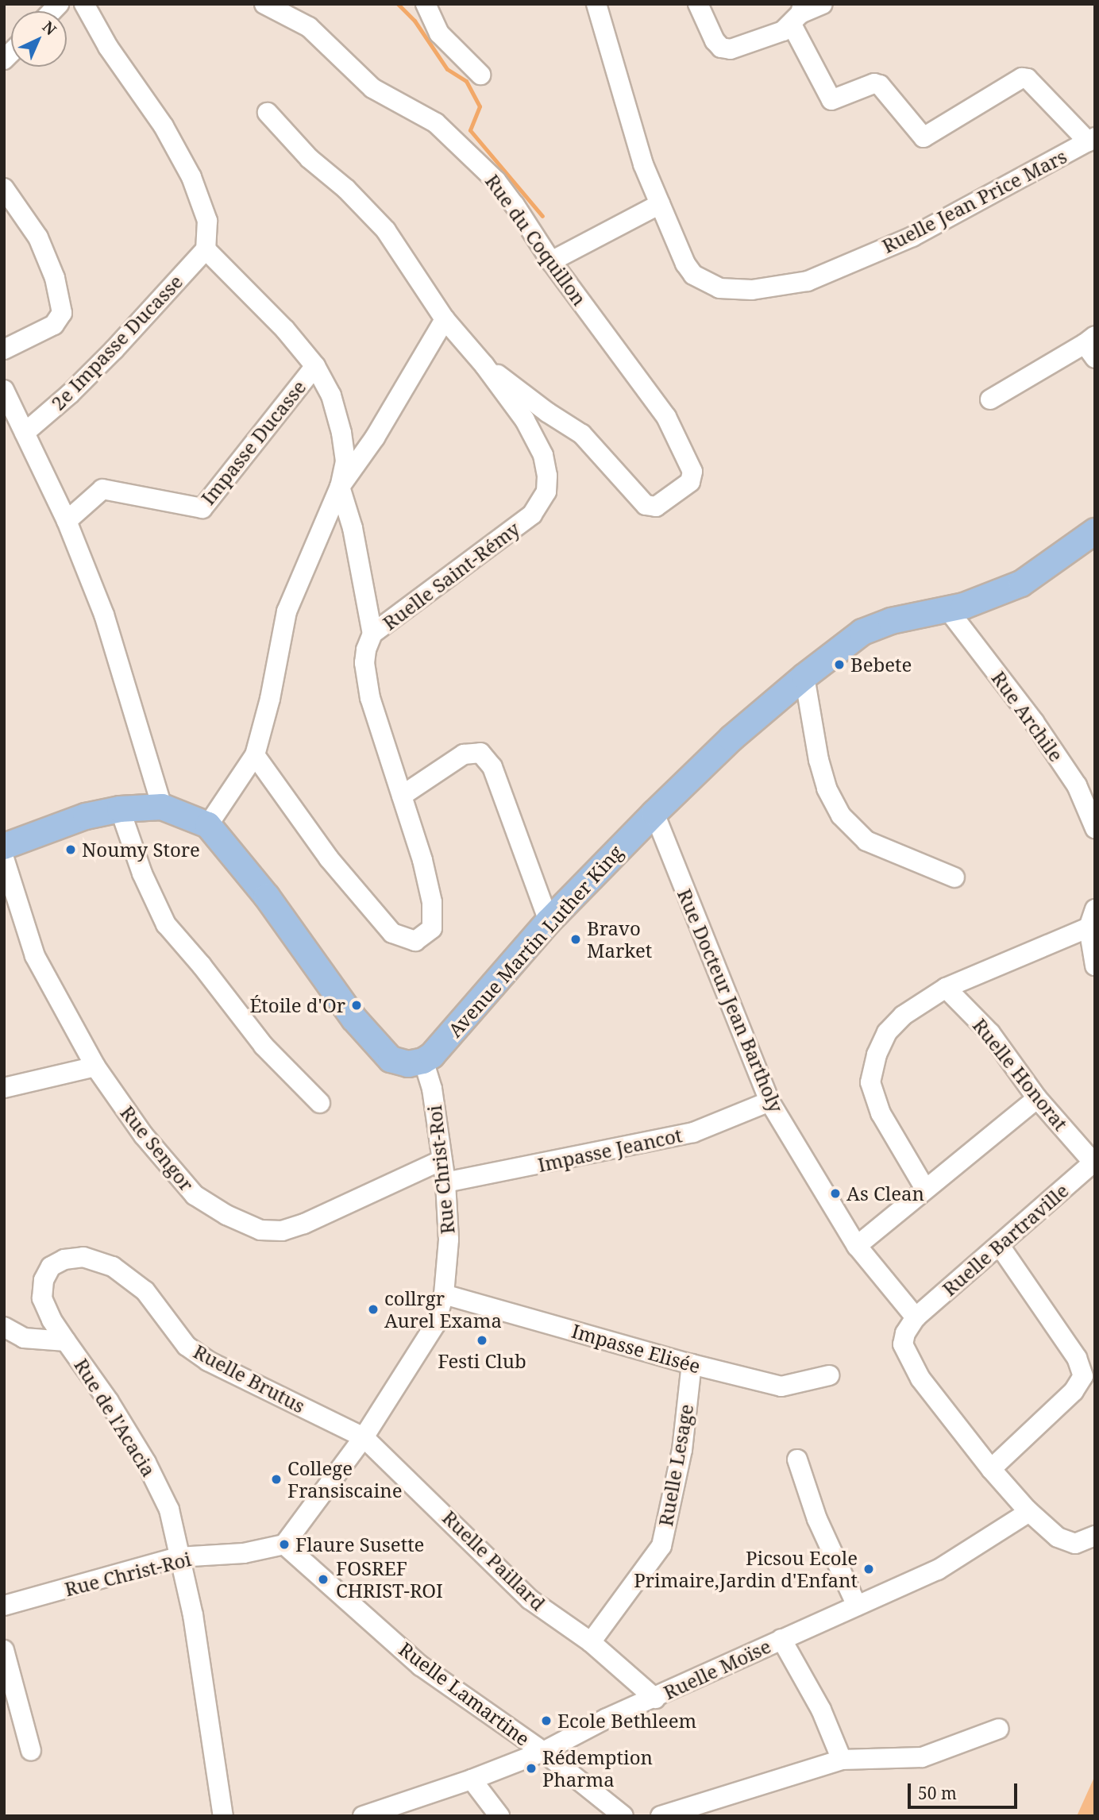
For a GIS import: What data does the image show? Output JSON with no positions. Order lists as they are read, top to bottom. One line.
{"streets":{"main road":["Avenue Martin Luther King"],"street":["Ruelle Jean Price Mars","Rue du Coquillon","2e Impasse Ducasse","Impasse Ducasse","Ruelle Saint-Rémy","Rue Archile","Rue Docteur Jean Bartholy","Ruelle Honorat","Rue Sengor","Impasse Jeancot","Rue Christ-Roi","Ruelle Bartraville","Impasse Elisée","Ruelle Brutus","Rue de l'Acacia","Ruelle Lesage","Ruelle Paillard","Ruelle Moïse","Ruelle Lamartine"]},"crossings":[["Rue du Coquillon","Ruelle Saint-Rémy"],["Rue Archile","Avenue Martin Luther King"],["Avenue Martin Luther King","Rue Docteur Jean Bartholy"],["Avenue Martin Luther King","Rue Christ-Roi"],["Rue Docteur Jean Bartholy","Impasse Jeancot"],["Rue Docteur Jean Bartholy","Ruelle Bartraville"],["Ruelle Honorat","Ruelle Bartraville"],["Rue Sengor","Rue Christ-Roi"],["Impasse Jeancot","Rue Christ-Roi"],["Rue Christ-Roi","Impasse Elisée"],["Rue Christ-Roi","Ruelle Brutus"],["Rue Christ-Roi","Rue de l'Acacia"],["Rue Christ-Roi","Ruelle Paillard"],["Rue Christ-Roi","Ruelle Lamartine"],["Impasse Elisée","Ruelle Lesage"],["Ruelle Brutus","Rue de l'Acacia"],["Ruelle Brutus","Ruelle Paillard"],["Ruelle Lesage","Ruelle Paillard"],["Ruelle Paillard","Ruelle Moïse"],["Ruelle Moïse","Ruelle Lamartine"]],"places":["Bebete","Noumy Store","Bravo Market","Étoile d'Or","As Clean","collrgr Aurel Exama","Festi Club","College Fransiscaine","Flaure Susette","Picsou Ecole Primaire,Jardin d'Enfant","FOSREF CHRIST-ROI","Ecole Bethleem","Rédemption Pharma"],"scale_bar":"50 m","north":"top right"}
